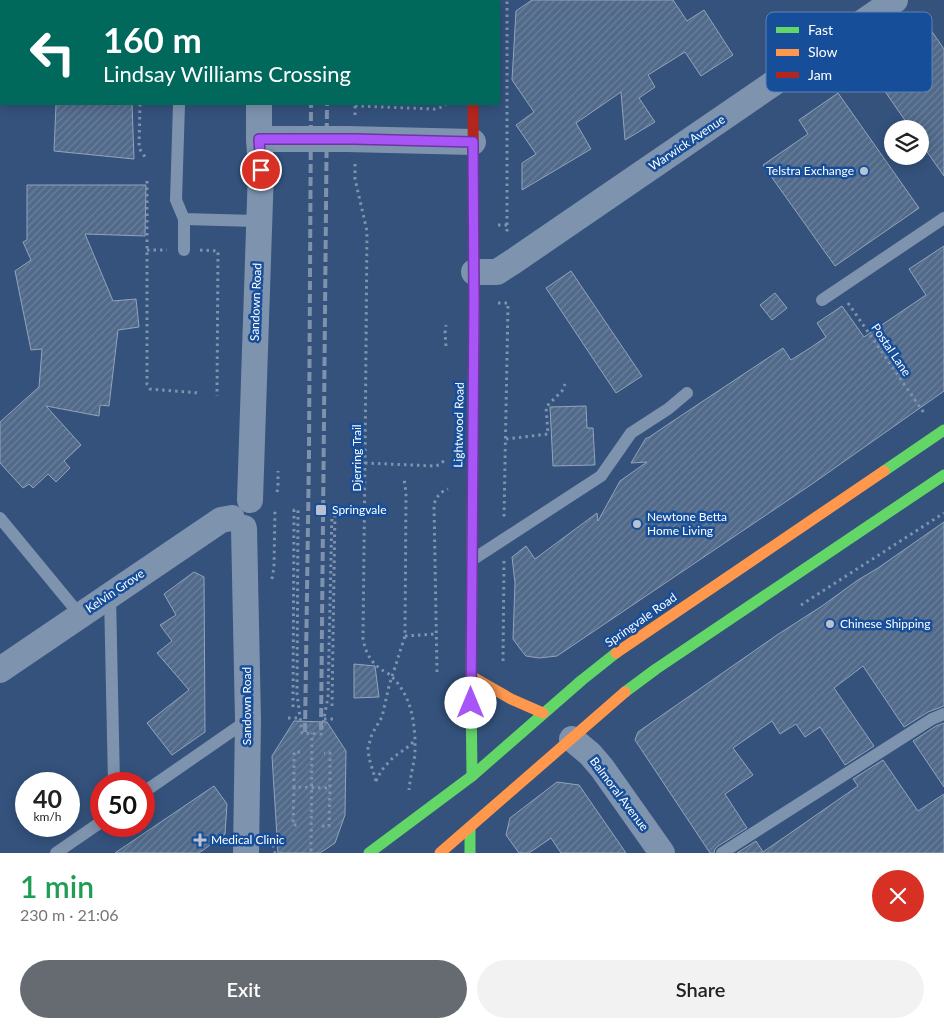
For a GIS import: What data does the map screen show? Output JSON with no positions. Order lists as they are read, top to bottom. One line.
{"streets":{"main road":["Lightwood Road","Springvale Road"],"street":["Warwick Avenue","Sandown Road","Kelvin Grove","Balmoral Avenue"],"path":["Postal Lane","Djerring Trail"]},"crossings":[["Warwick Avenue","Lightwood Road"],["Sandown Road","Kelvin Grove"],["Lightwood Road","Springvale Road"],["Djerring Trail","Springvale Road"]],"places":{"other":["Telstra Exchange","Newtone Betta Home Living","Chinese Shipping"],"transit":["Springvale"],"health":["Medical Clinic"]},"legend":["Fast","Slow","Jam"],"page":{"turn":["160 m","Lindsay Williams Crossing"],"speed":"40 km/h","limit":"50","heading":["1 min","230 m · 21:06"],"buttons":["Exit","Share"]}}
